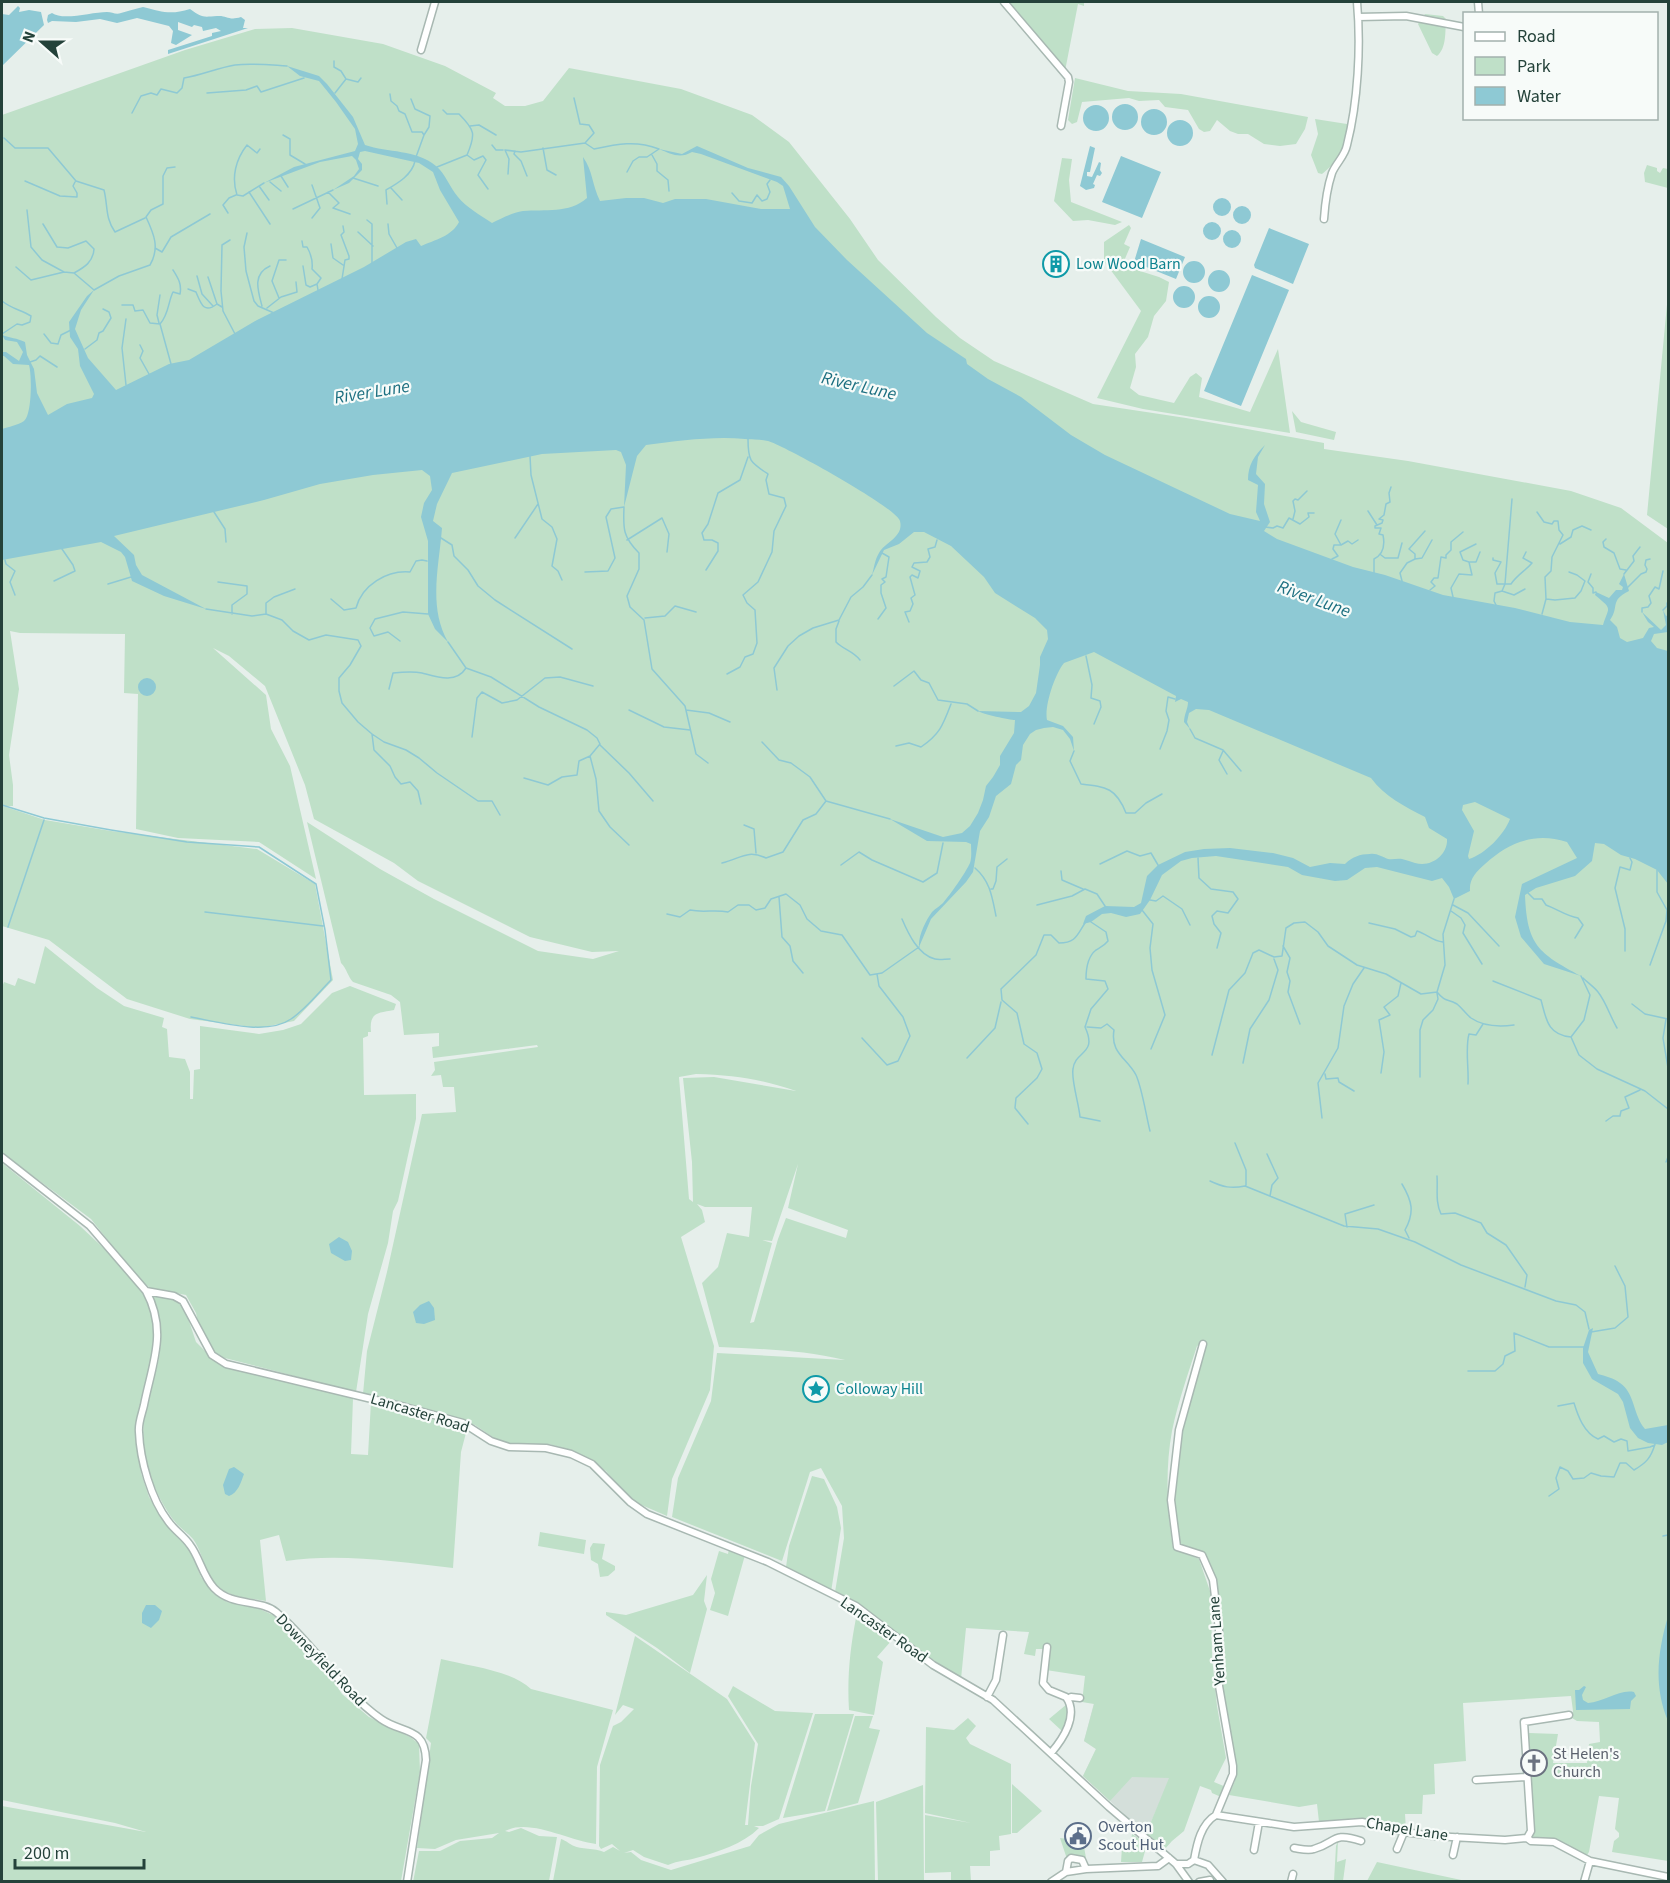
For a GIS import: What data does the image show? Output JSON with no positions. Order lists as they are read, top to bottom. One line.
{"streets":{"street":["Lancaster Road","Yenham Lane","Downeyfield Road","Chapel Lane"]},"crossings":[["Lancaster Road","Downeyfield Road"],["Yenham Lane","Chapel Lane"]],"water":["River Lune"],"places":{"building":["Low Wood Barn"],"place":["Colloway Hill"],"church":["St Helen's Church"],"public building":["Overton Scout Hut"]},"legend":["Road","Park","Water"],"scale_bar":"200 m","north":"left"}
